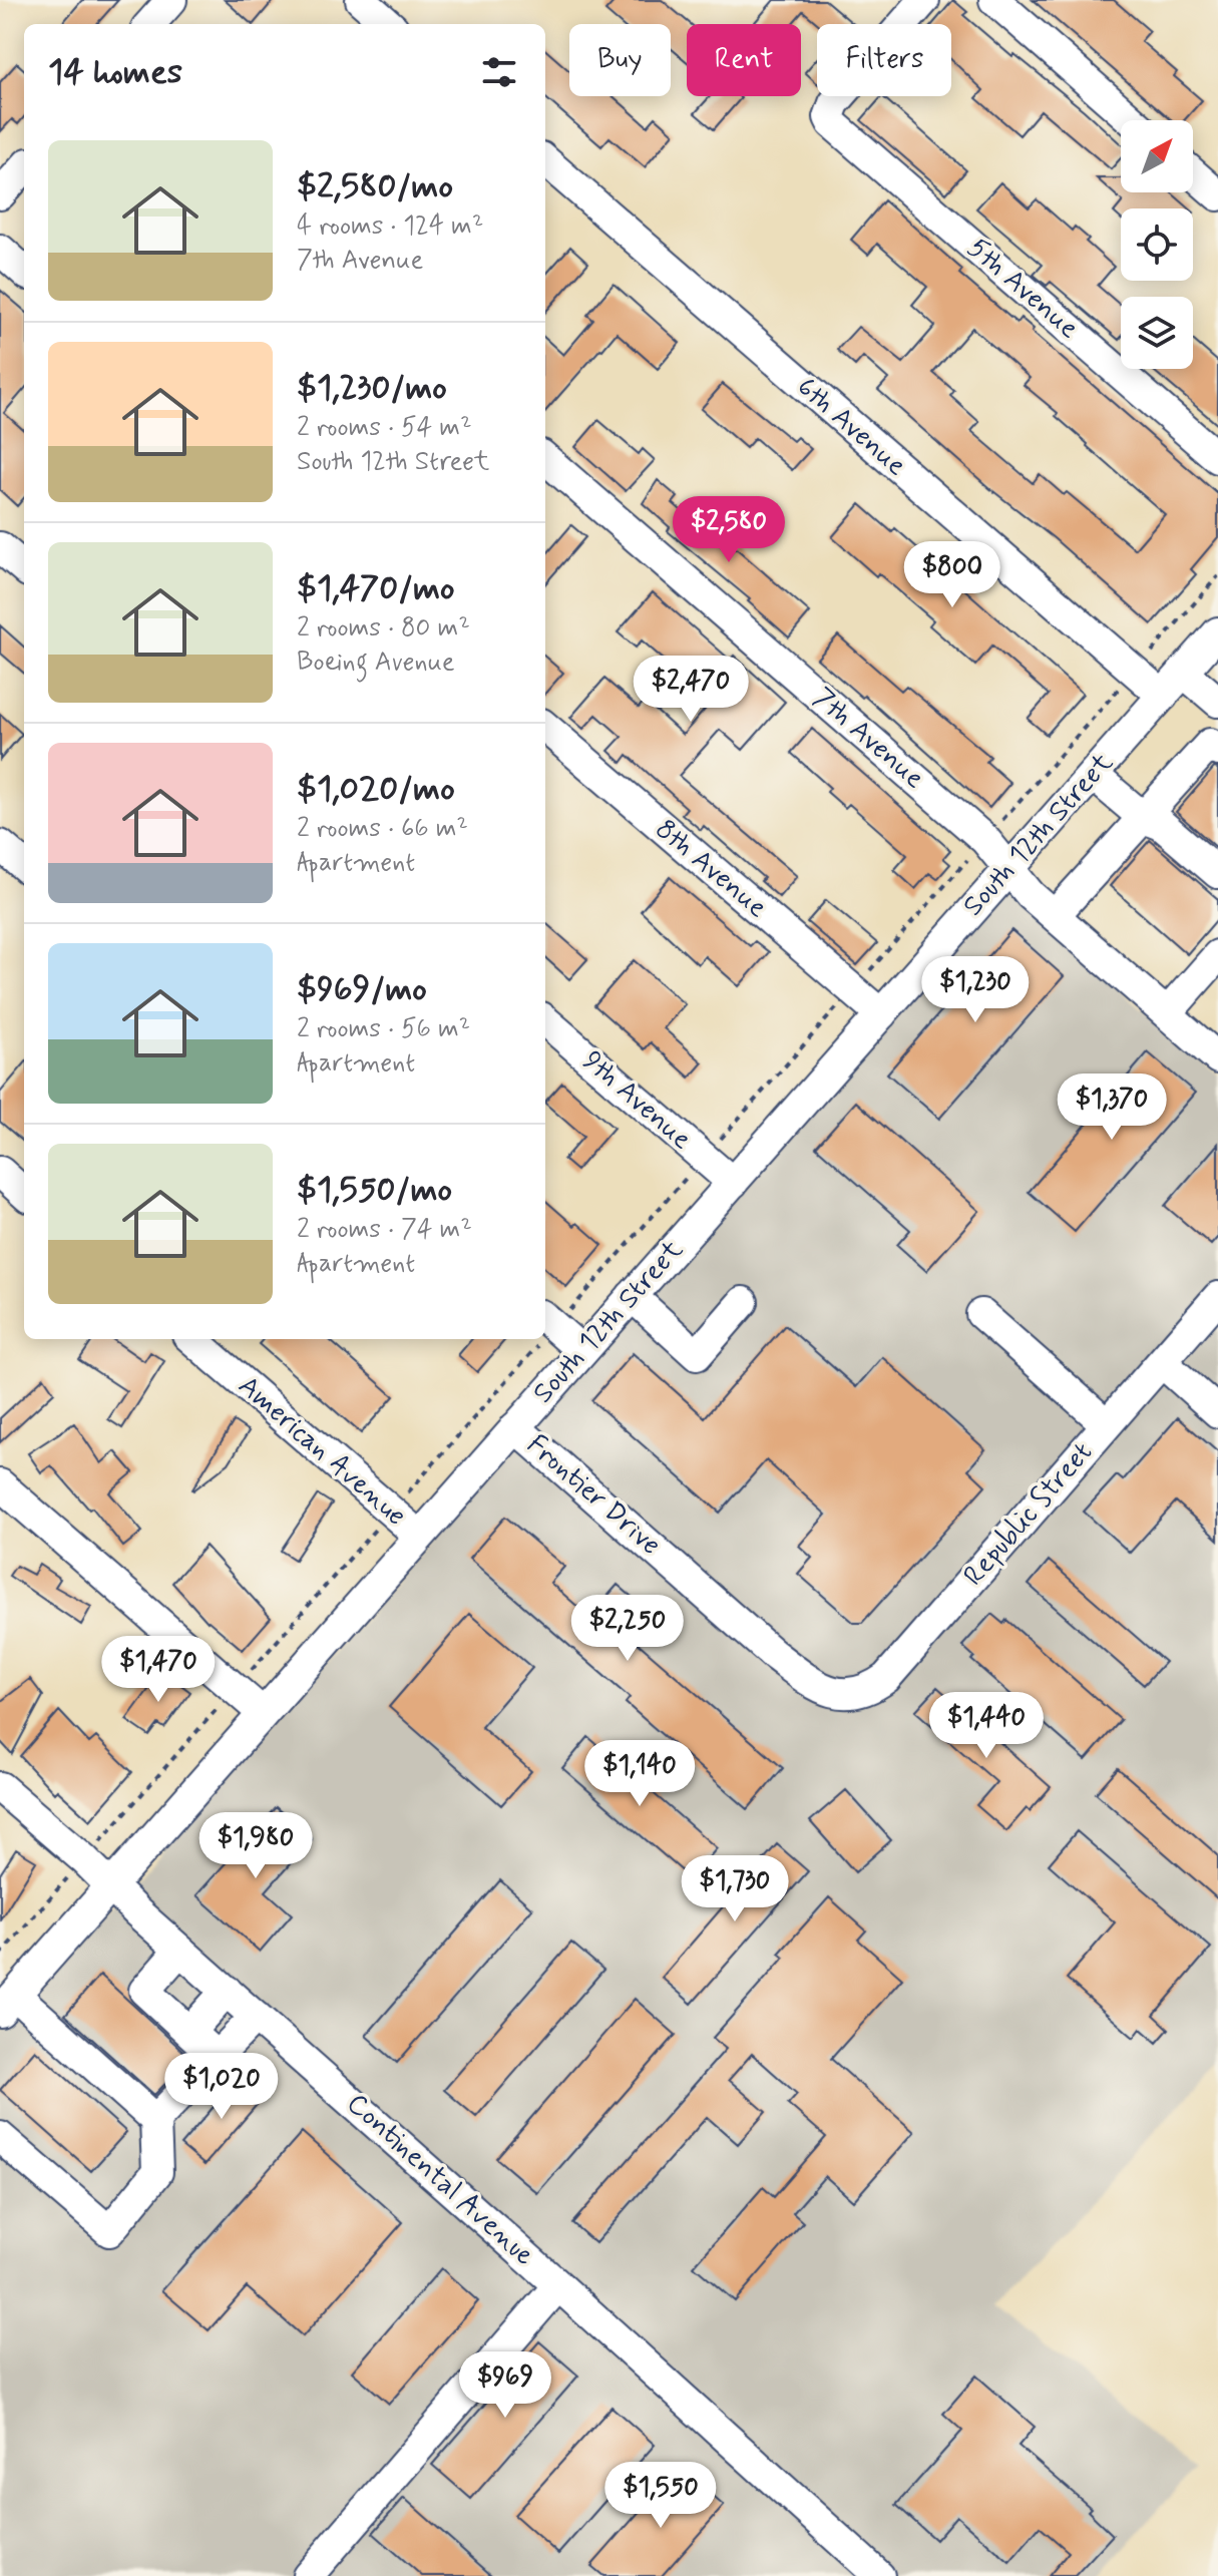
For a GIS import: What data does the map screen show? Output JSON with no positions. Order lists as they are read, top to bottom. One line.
{"streets":{"street":["5th Avenue","6th Avenue","7th Avenue","South 12th Street","8th Avenue","9th Avenue","American Avenue","Frontier Drive","Republic Street","Continental Avenue"]},"crossings":[["6th Avenue","South 12th Street"],["7th Avenue","South 12th Street"],["South 12th Street","8th Avenue"],["South 12th Street","9th Avenue"],["South 12th Street","American Avenue"],["South 12th Street","Frontier Drive"],["South 12th Street","Continental Avenue"],["Frontier Drive","Republic Street"]],"north":"top right","page":{"chip":["Buy","Rent","Filters"],"heading":"14 homes","list":[{"name":"$2,580/mo","note":"4 rooms · 124 m² · 7th Avenue"},{"name":"$1,230/mo","note":"2 rooms · 54 m² · South 12th Street"},{"name":"$1,470/mo","note":"2 rooms · 80 m² · Boeing Avenue"},{"name":"$1,020/mo","note":"2 rooms · 66 m² · Apartment"},{"name":"$969/mo","note":"2 rooms · 56 m² · Apartment"},{"name":"$1,550/mo","note":"2 rooms · 74 m² · Apartment"}],"price":["$2,580","$800","$2,470","$1,230","$1,370","$2,250","$1,470","$1,440","$1,140","$1,980","$1,730","$1,020","$969","$1,550"]}}
